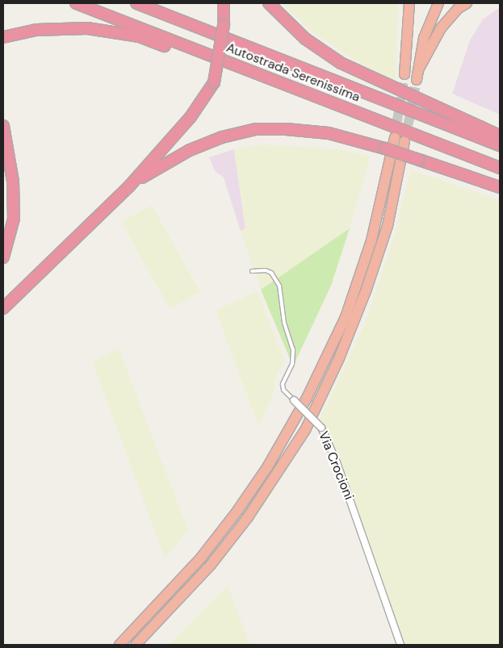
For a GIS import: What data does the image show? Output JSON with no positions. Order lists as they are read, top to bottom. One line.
{"streets":{"highway":["Autostrada Serenissima"],"street":["Via Crocioni"]}}
